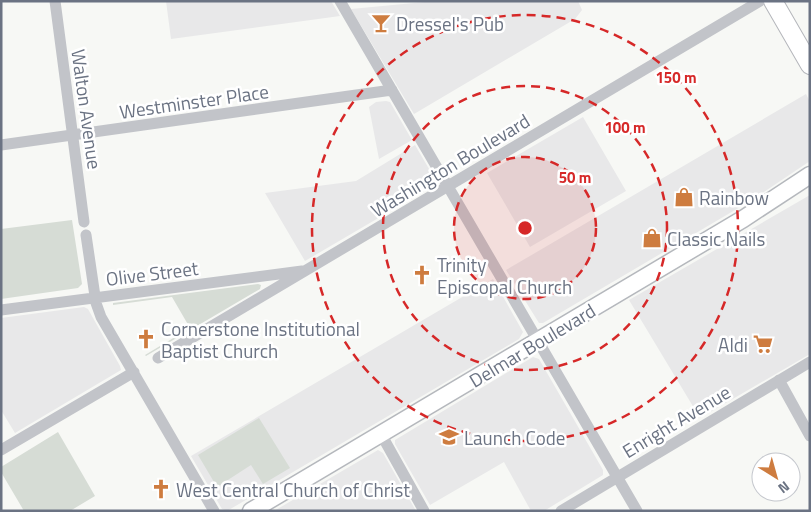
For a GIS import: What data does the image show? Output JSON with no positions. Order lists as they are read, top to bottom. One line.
{"streets":{"main road":["Delmar Boulevard"],"street":["Westminster Place","Walton Avenue","Washington Boulevard","Olive Street","Enright Avenue"]},"crossings":[["Westminster Place","Walton Avenue"],["Washington Boulevard","Olive Street"]],"places":{"bar":["Dressel's Pub"],"shop":["Rainbow","Classic Nails"],"church":["Trinity Episcopal Church","Cornerstone Institutional Baptist Church","West Central Church of Christ"],"supermarket":["Aldi"],"school or university":["Launch Code"]},"north":"bottom right","rings":["150 m","100 m","50 m"]}
